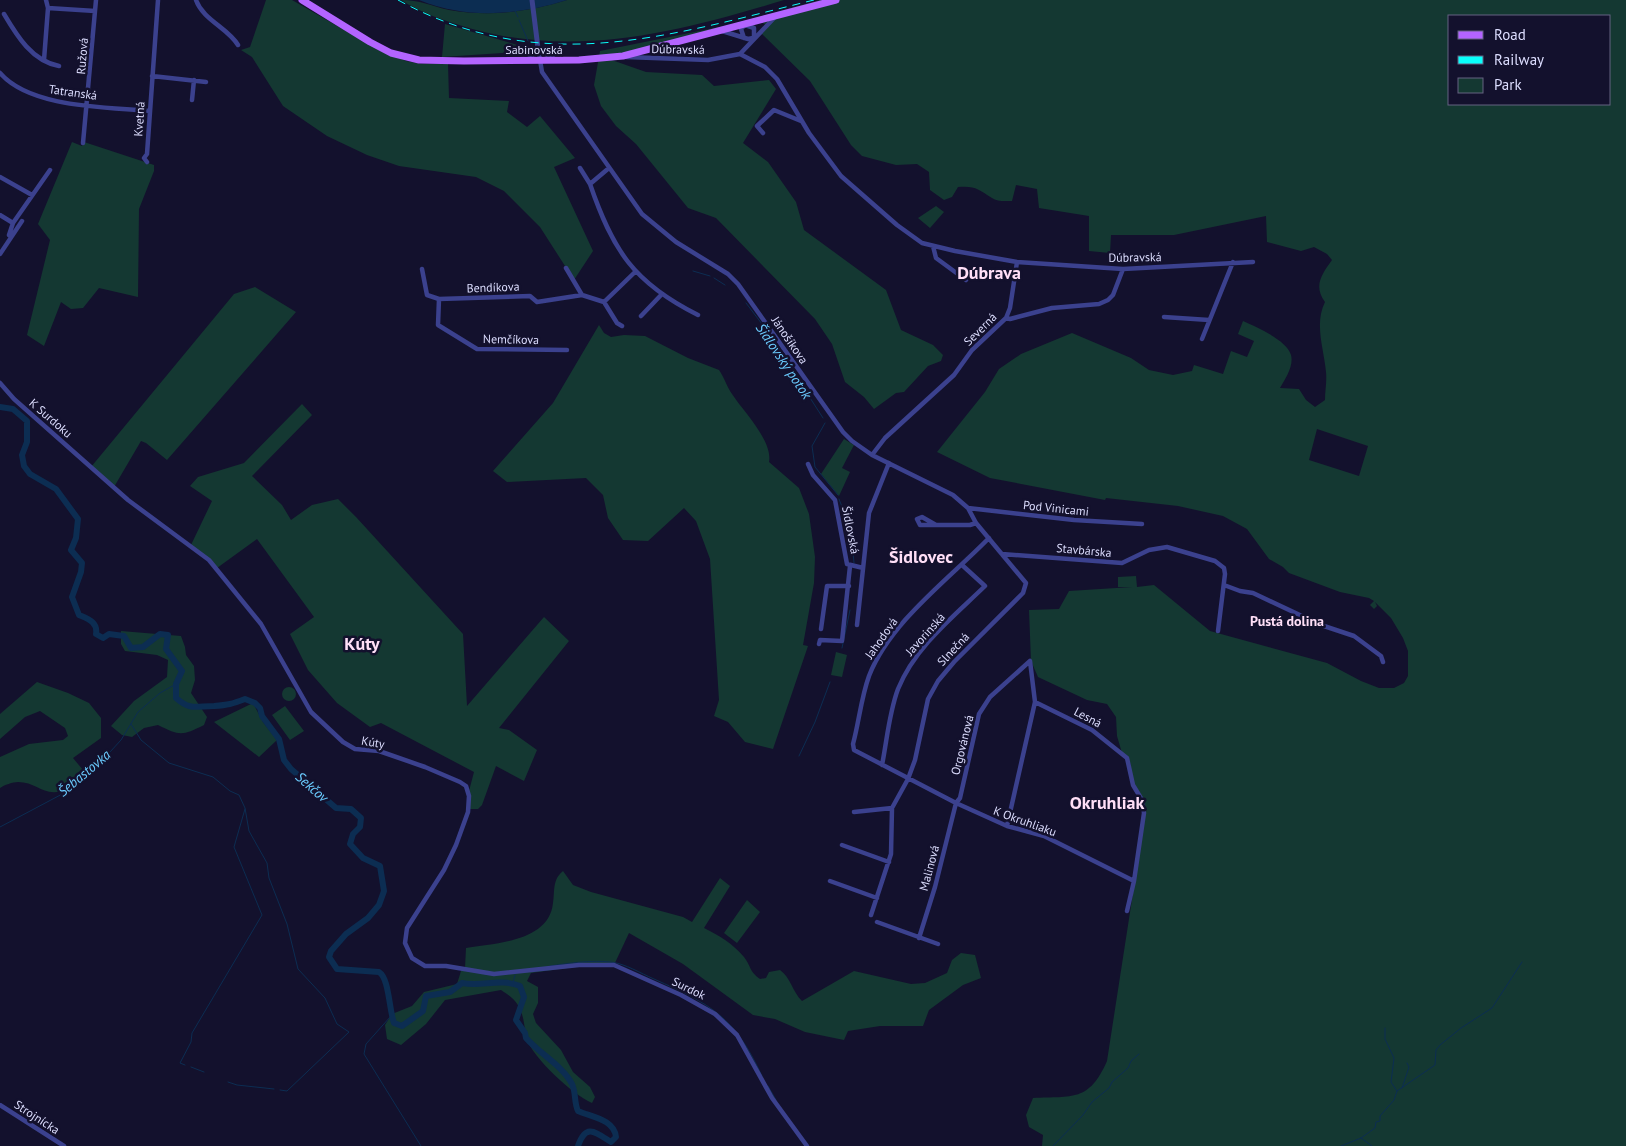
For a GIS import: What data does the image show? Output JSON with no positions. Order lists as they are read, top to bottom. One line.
{"streets":{"main road":["Sabinovská"],"street":["Dúbravská","Ružová","Tatranská","Kvetná","Bendíkova","Severná","Nemčíkova","Jánošíkova","K Surdoku","Pod Vinicami","Šidlovská","Stavbárska","Javorinská","Jahodová","Slnečná","Lesná","Kúty","Orgovánová","K Okruhliaku","Malinová","Surdok","Strojnícka"]},"crossings":[["Sabinovská","Dúbravská"],["Sabinovská","Jánošíkova"],["Dúbravská","Severná"],["Ružová","Tatranská"],["Tatranská","Kvetná"],["Bendíkova","Nemčíkova"],["Severná","Jánošíkova"],["Jánošíkova","Šidlovská"],["K Surdoku","Kúty"],["Stavbárska","Slnečná"],["Javorinská","Jahodová"],["Javorinská","K Okruhliaku"],["Jahodová","K Okruhliaku"],["Slnečná","K Okruhliaku"],["Lesná","Orgovánová"],["Lesná","K Okruhliaku"],["Kúty","Surdok"],["Orgovánová","K Okruhliaku"],["Orgovánová","Malinová"],["K Okruhliaku","Malinová"]],"districts":["Dúbrava","Šidlovec","Pustá dolina","Kúty","Okruhliak"],"water":["Šidlovský potok","Šebastovka","Sekčov"],"legend":["Road","Railway","Park"]}
